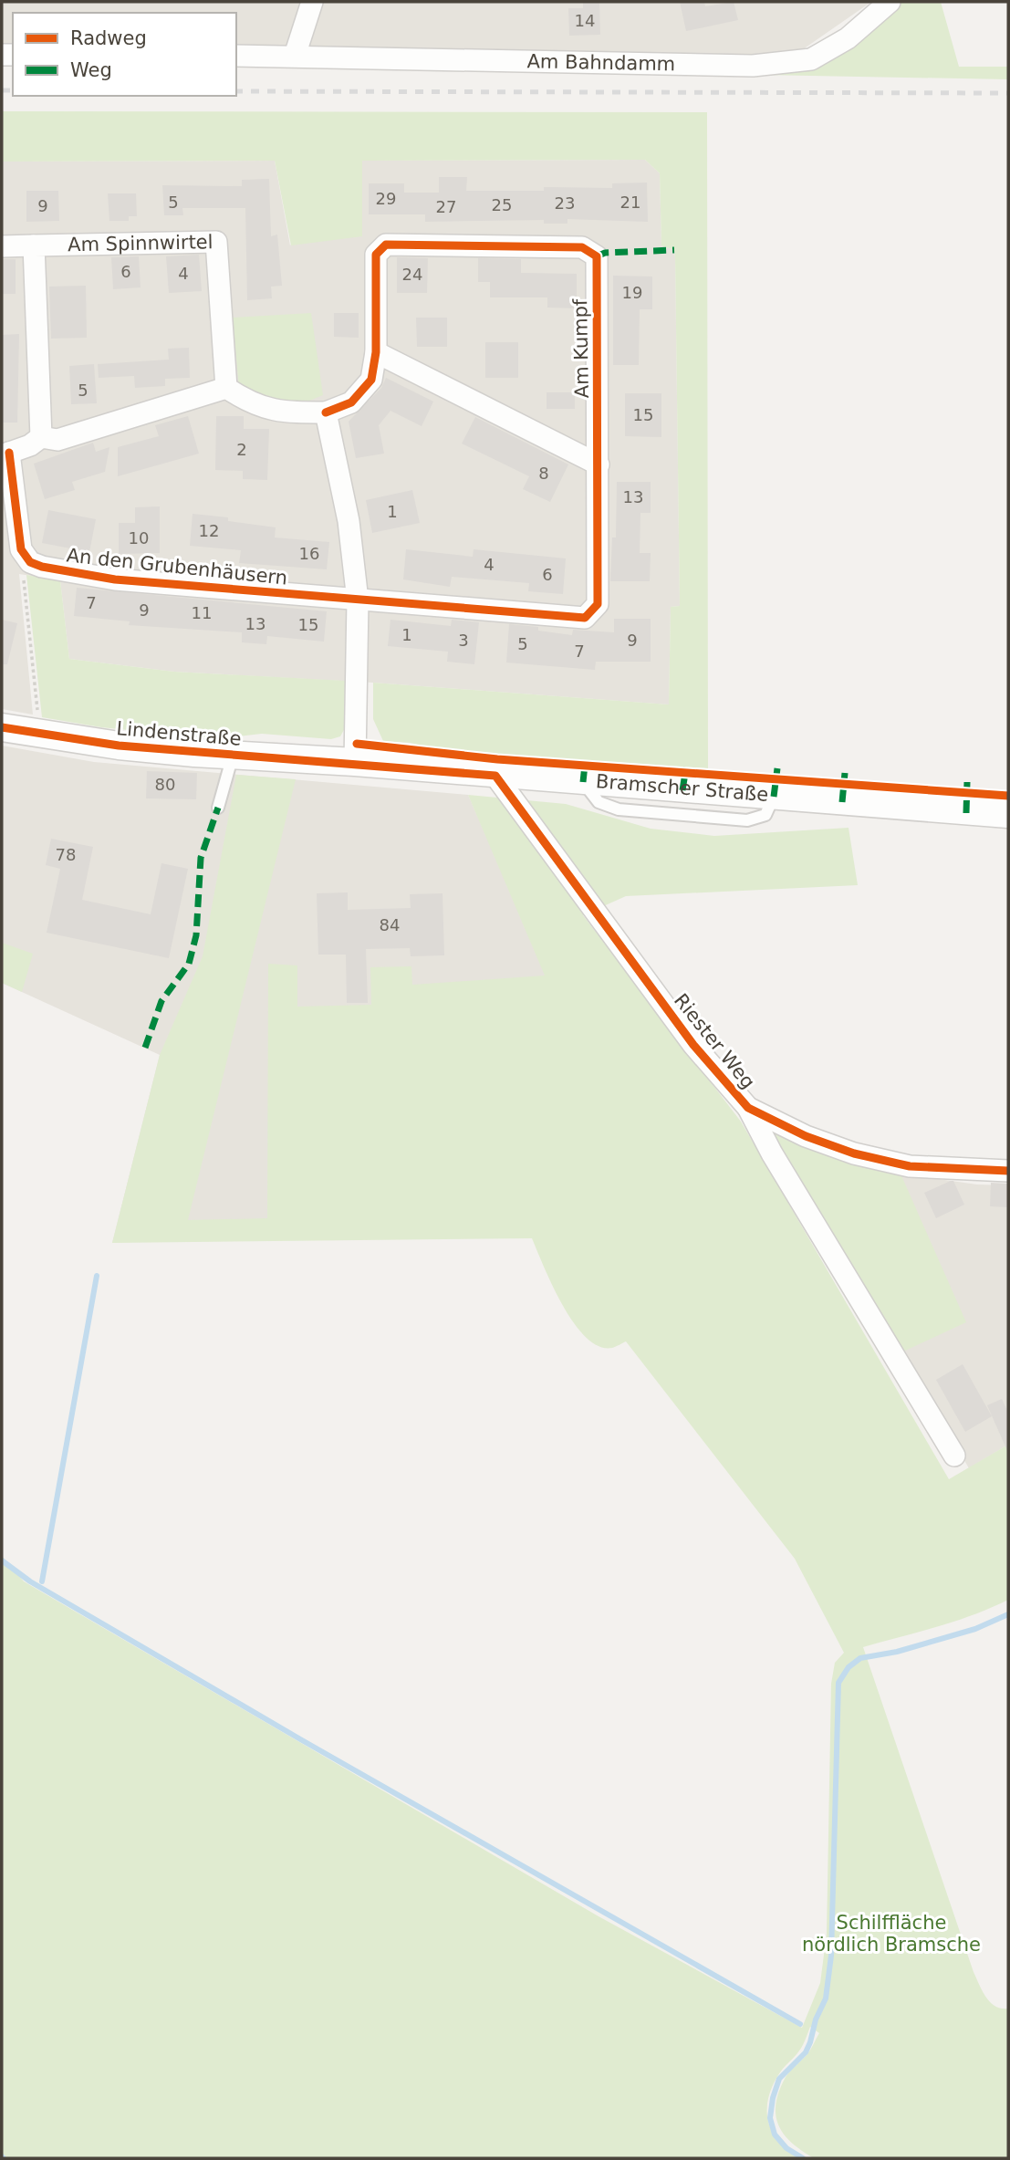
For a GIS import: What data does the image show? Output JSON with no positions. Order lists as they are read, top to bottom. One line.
{"streets":{"street":["Am Bahndamm","Am Spinnwirtel","Am Kumpf","An den Grubenhäusern","Lindenstraße","Bramscher Straße","Riester Weg"]},"crossings":[["Am Kumpf","An den Grubenhäusern"],["Lindenstraße","Bramscher Straße"],["Bramscher Straße","Riester Weg"]],"parks":["Schilffläche nördlich Bramsche"],"house_numbers":["14","29","5","21","23","25","9","27","6","4","24","19","5","15","2","8","13","1","12","10","16","4","6","7","9","11","13","15","1","3","9","5","7","80","78","84"],"legend":["Radweg","Weg"]}
